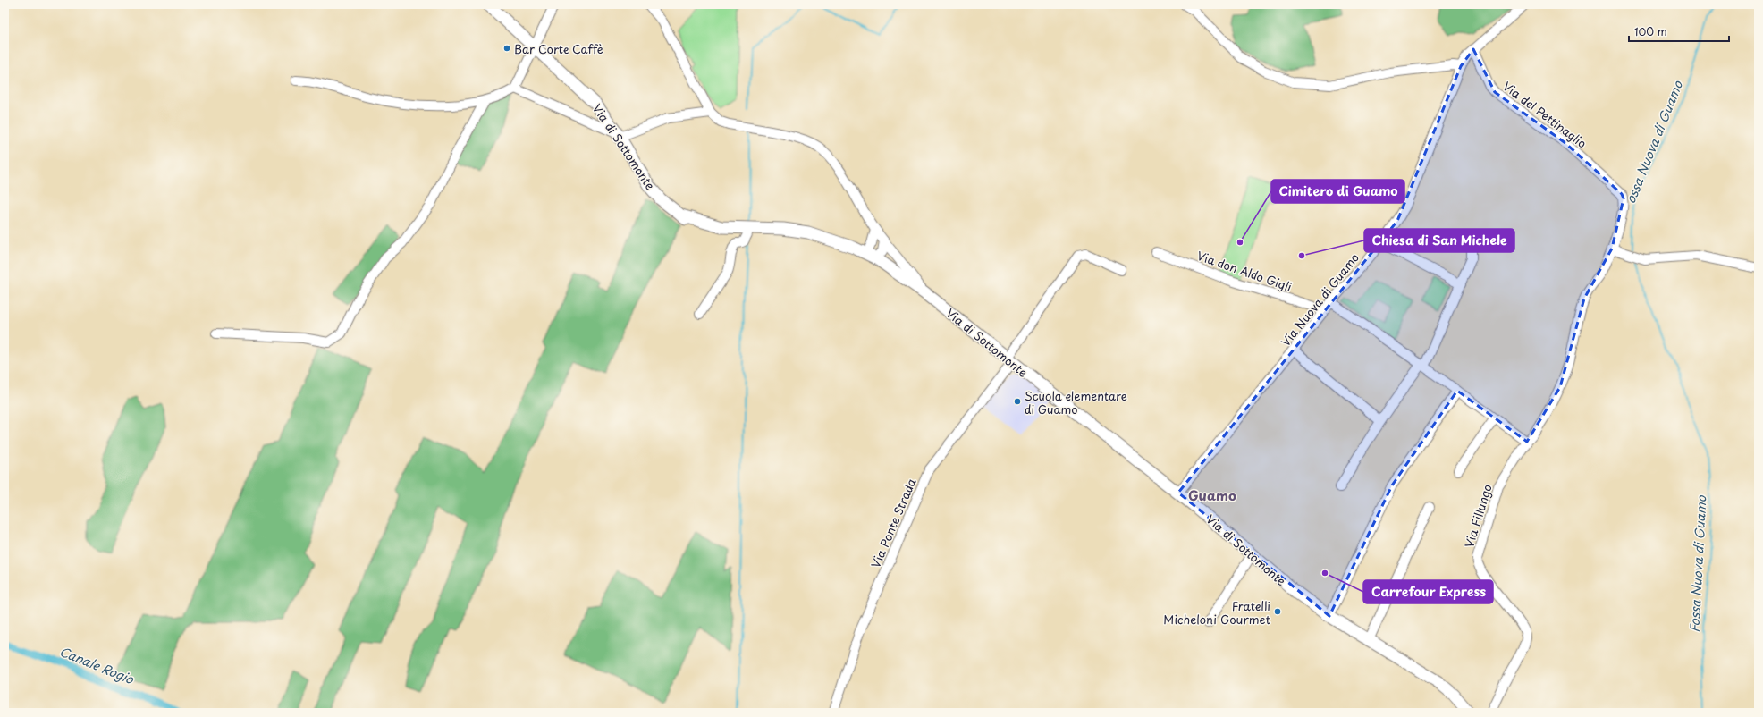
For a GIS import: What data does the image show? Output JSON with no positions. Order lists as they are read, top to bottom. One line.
{"streets":{"main road":["Via di Sottomonte"],"street":["Via del Pettinaglio","Via don Aldo Gigli","Via Nuova di Guamo","Via Fillungo","Via Ponte Strada"]},"crossings":[["Via del Pettinaglio","Via Nuova di Guamo"],["Via del Pettinaglio","Via Fillungo"],["Via di Sottomonte","Via Nuova di Guamo"],["Via di Sottomonte","Via Ponte Strada"],["Via don Aldo Gigli","Via Nuova di Guamo"]],"districts":["Guamo"],"water":["ossa Nuova di Guamo","Fossa Nuova di Guamo","Canale Rogio"],"places":["Bar Corte Caffè","Cimitero di Guamo","Chiesa di San Michele","Scuola elementare di Guamo","Carrefour Express","Fratelli Micheloni Gourmet"],"scale_bar":"100 m"}
